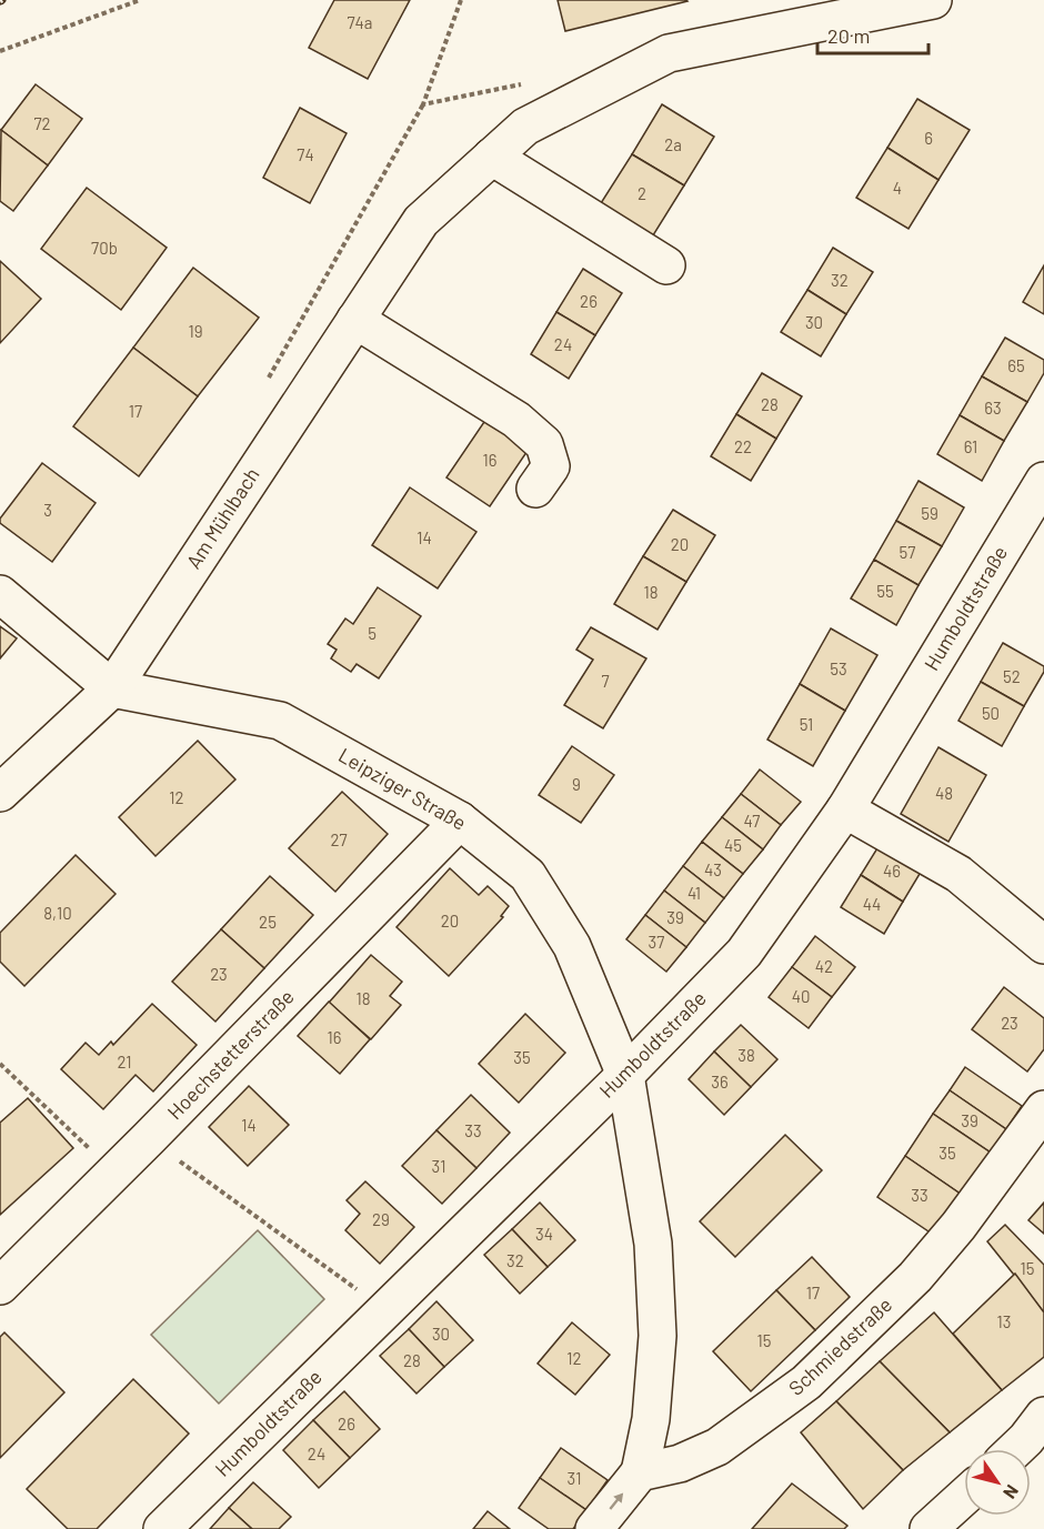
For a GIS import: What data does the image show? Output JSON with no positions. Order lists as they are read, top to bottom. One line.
{"streets":{"street":["Am Mühlbach","Humboldtstraße","Leipziger Straße","Hoechstetterstraße","Schmiedstraße"]},"crossings":[["Am Mühlbach","Leipziger Straße"],["Humboldtstraße","Leipziger Straße"],["Leipziger Straße","Hoechstetterstraße"],["Leipziger Straße","Schmiedstraße"]],"house_numbers":["74a","72","6","2a","74","4","2","70b","32","26","30","19","24","65","28","63","17","22","61","16","3","59","14","20","57","55","18","5","53","52","7","50","51","9","48","12","47","27","45","43","46","41","44","8,10","39","20","25","37","42","23","40","18","23","16","38","35","21","36","39","14","33","35","31","33","29","34","32","15","17","13","30","15","12","28","26","24","31"],"scale_bar":"20 m","north":"bottom right"}
